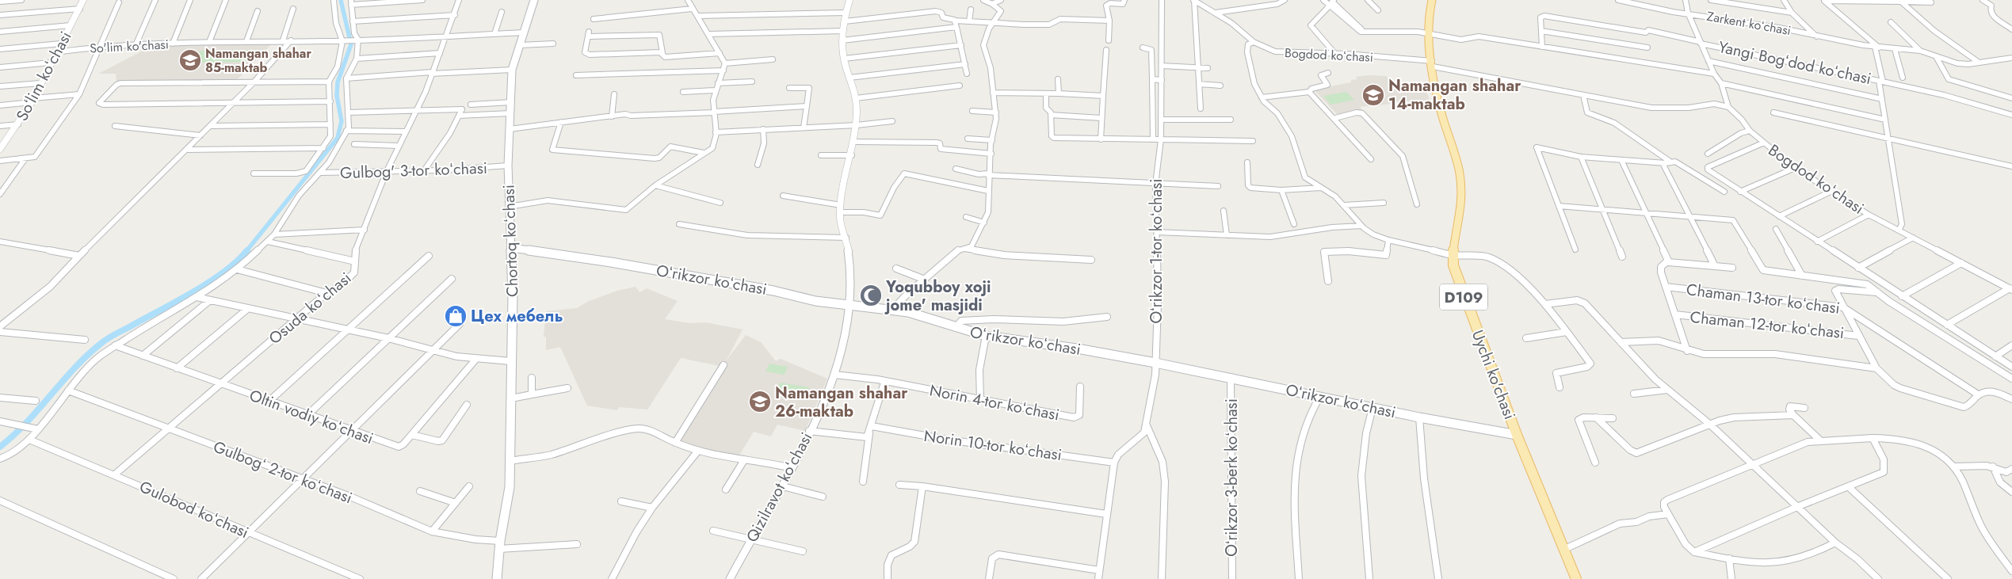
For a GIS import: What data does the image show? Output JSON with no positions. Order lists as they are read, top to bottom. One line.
{"streets":{"main road":["Chortoq koʻchasi","Oʻrikzor koʻchasi","D109","Uychi ko'chasi"],"street":["Zarkent koʻchasi","So'lim ko'chasi","Bogdod koʻchasi","Yangi Bogʻdod koʻchasi","Soʻlim koʻchasi","Gulbog' 3-tor koʻchasi","Oʻrikzor 1-tor koʻchasi","Chaman 13-tor koʻchasi","Osuda koʻchasi","Chaman 12-tor koʻchasi","Norin 4-tor koʻchasi","Oltin vodiy koʻchasi","Norin 10-tor koʻchasi","Gulbogʻ 2-tor koʻchasi","Oʻrikzor 3-berk koʻchasi","Qizilravot koʻchasi","Gulobod koʻchasi"]},"crossings":[["So'lim ko'chasi","Soʻlim koʻchasi"],["So'lim ko'chasi","Chortoq koʻchasi"],["So'lim ko'chasi","Osuda koʻchasi"],["Bogdod koʻchasi","Yangi Bogʻdod koʻchasi"],["Bogdod koʻchasi","Uychi ko'chasi"],["Gulbog' 3-tor koʻchasi","Chortoq koʻchasi"],["Gulbog' 3-tor koʻchasi","Osuda koʻchasi"],["Chortoq koʻchasi","Oʻrikzor koʻchasi"],["Chortoq koʻchasi","Gulbogʻ 2-tor koʻchasi"],["Oʻrikzor 1-tor koʻchasi","Oʻrikzor koʻchasi"],["Oʻrikzor koʻchasi","Uychi ko'chasi"],["Oʻrikzor koʻchasi","Oʻrikzor 3-berk koʻchasi"],["Oʻrikzor koʻchasi","Qizilravot koʻchasi"],["Osuda koʻchasi","Oltin vodiy koʻchasi"],["Osuda koʻchasi","Gulbogʻ 2-tor koʻchasi"],["Osuda koʻchasi","Gulobod koʻchasi"],["Norin 4-tor koʻchasi","Qizilravot koʻchasi"]],"places":{"school or university":["Namangan shahar 85-maktab","Namangan shahar 14-maktab","Namangan shahar 26-maktab"],"mosque":["Yoqubboy xoji jome' masjidi"],"shop":["Цех мебель"]}}
